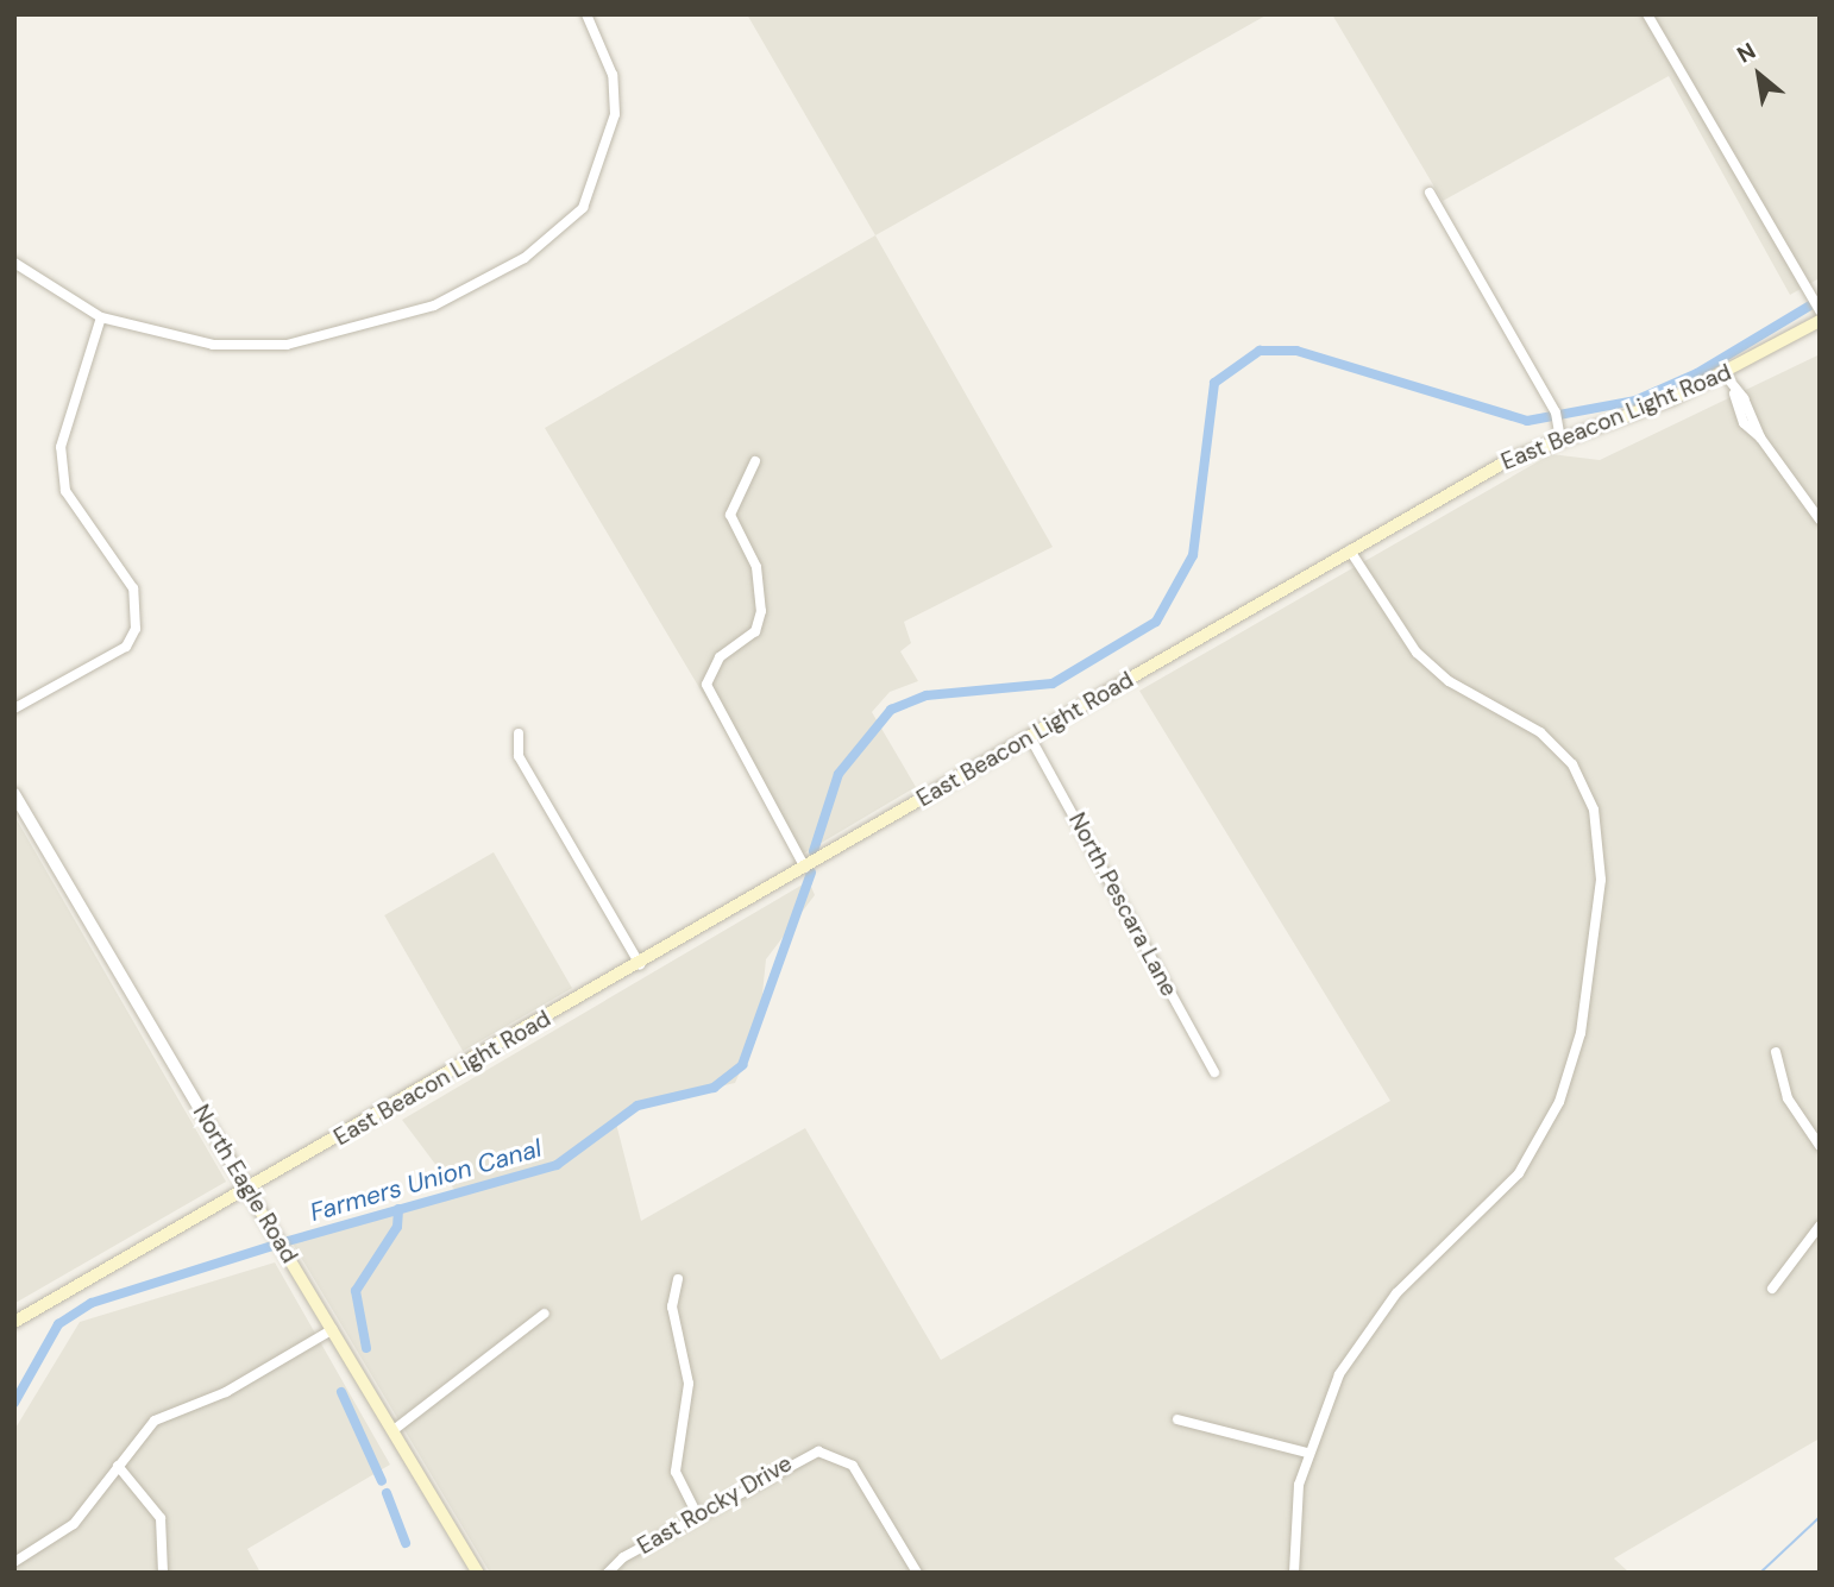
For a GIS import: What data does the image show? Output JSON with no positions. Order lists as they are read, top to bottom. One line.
{"streets":{"main road":["East Beacon Light Road","North Eagle Road"],"street":["North Pescara Lane","East Rocky Drive"]},"crossings":[["East Beacon Light Road","North Pescara Lane"],["East Beacon Light Road","North Eagle Road"]],"water":["Farmers Union Canal"],"north":"top left"}
